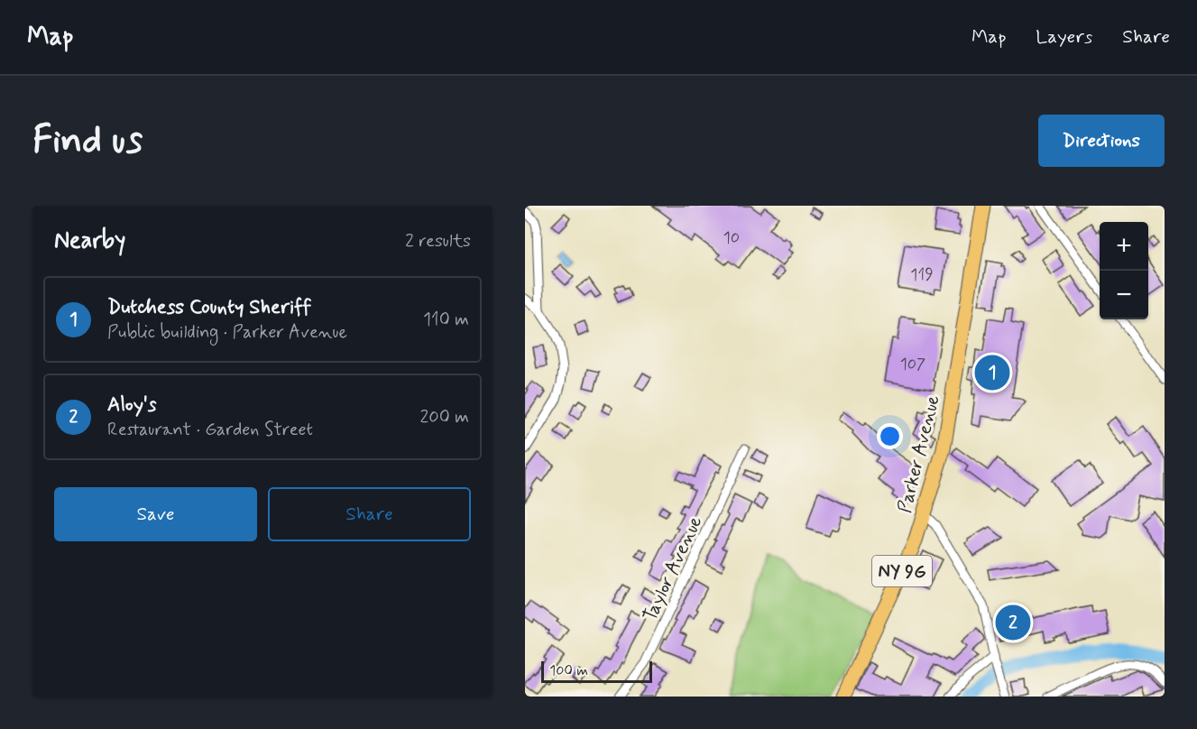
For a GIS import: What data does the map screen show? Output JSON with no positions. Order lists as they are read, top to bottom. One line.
{"streets":{"main road":["Parker Avenue","NY 9G"],"street":["Taylor Avenue"]},"house_numbers":["10","119","107"],"scale_bar":"100 m","page":{"header":"Map","nav":["Map","Layers","Share"],"buttons":["Directions",["Save","Share"]],"title":"Find us","heading":["Nearby","2 results"],"map_buttons":["+","−"],"list":[{"mark":"1","name":"Dutchess County Sheriff","note":"Public building · Parker Avenue","value":"110 m"},{"mark":"2","name":"Aloy's","note":"Restaurant · Garden Street","value":"200 m"}],"pins":["1","2"],"scale":"100 m"}}
